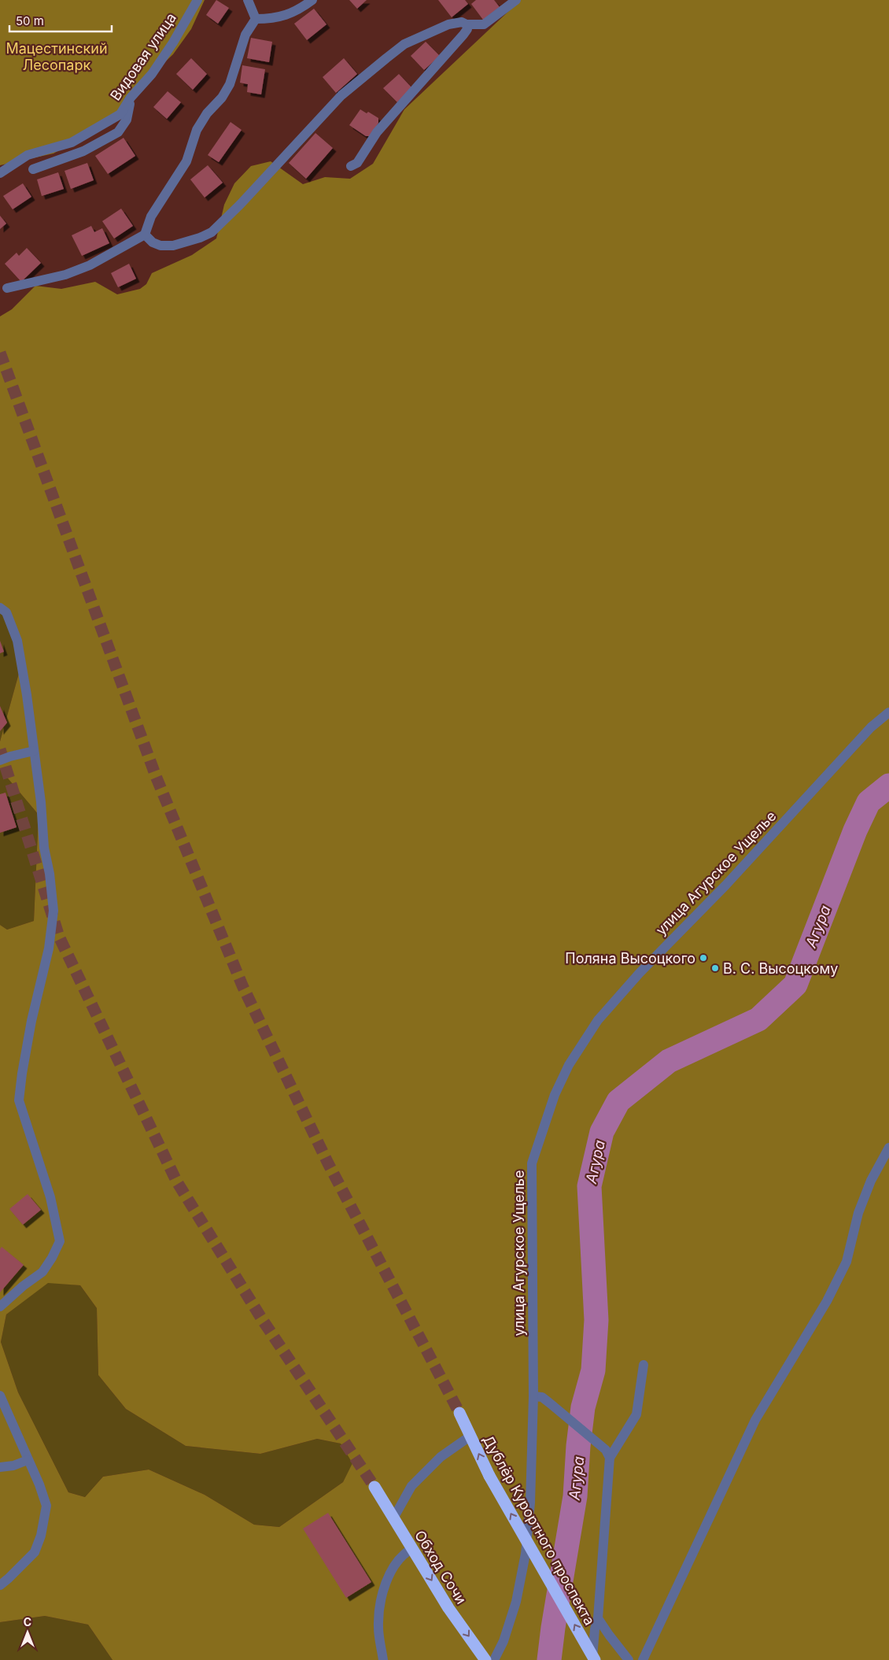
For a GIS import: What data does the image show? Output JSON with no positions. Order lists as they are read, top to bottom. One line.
{"streets":{"highway":["Дублёр Курортного проспекта","Обход Сочи"],"street":["Видовая улица","улица Агурское Ущелье"]},"one_way":["Дублёр Курортного проспекта","Обход Сочи"],"water":["Агура"],"parks":["Мацестинский Лесопарк"],"places":["Поляна Высоцкого","В. С. Высоцкому"],"scale_bar":"50 m","north":"top"}
